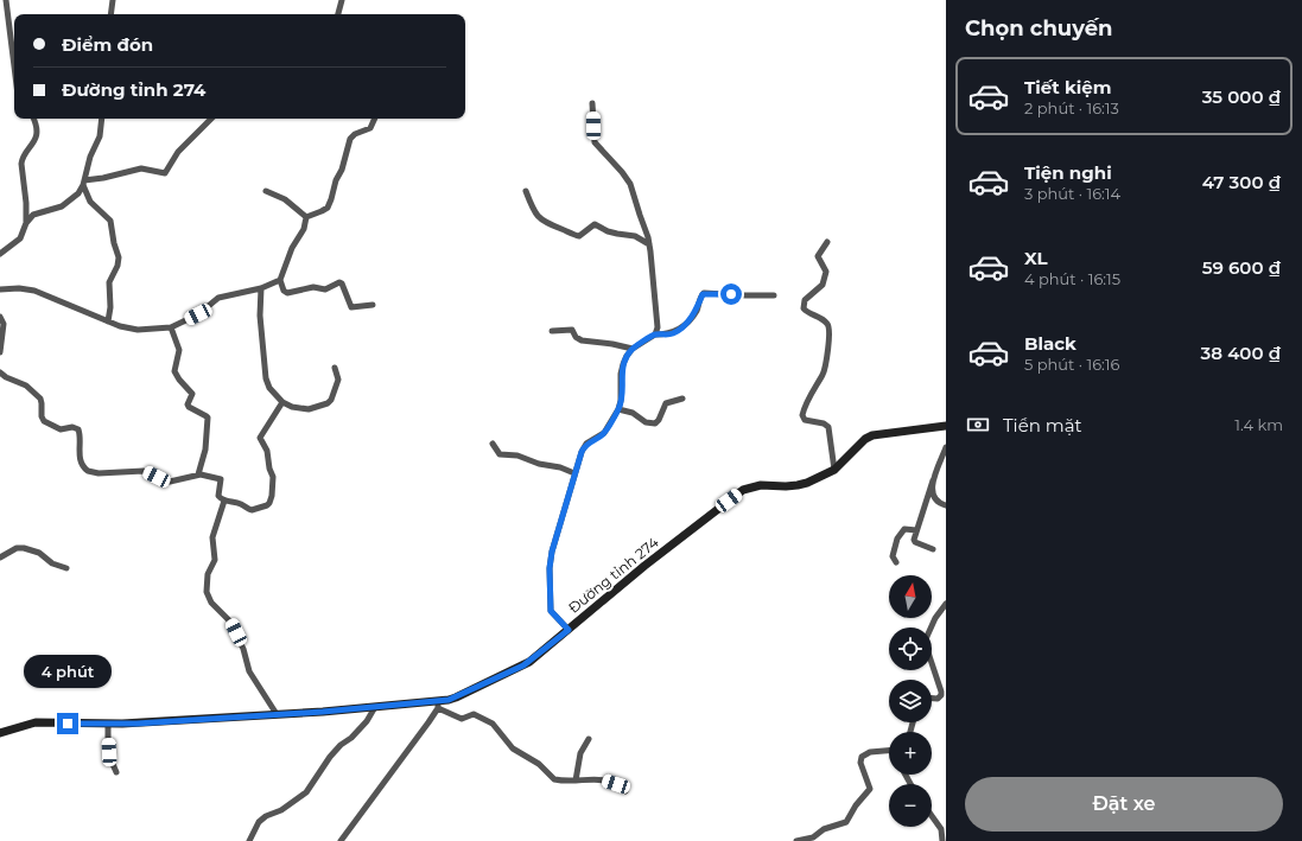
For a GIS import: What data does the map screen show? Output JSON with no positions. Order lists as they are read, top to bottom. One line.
{"streets":{"main road":["Đường tỉnh 274"]},"north":"top","page":{"heading":"Chọn chuyến","banner":["Điểm đón","Đường tỉnh 274"],"list":[{"name":"Tiết kiệm","note":"2 phút · 16:13","value":"35 000 ₫"},{"name":"Tiện nghi","note":"3 phút · 16:14","value":"47 300 ₫"},{"name":"XL","note":"4 phút · 16:15","value":"59 600 ₫"},{"name":"Black","note":"5 phút · 16:16","value":"38 400 ₫"}],"pay":["Tiền mặt","1.4 km"],"map_buttons":["+","−"],"bubble":"4 phút","buttons":"Đặt xe"}}
